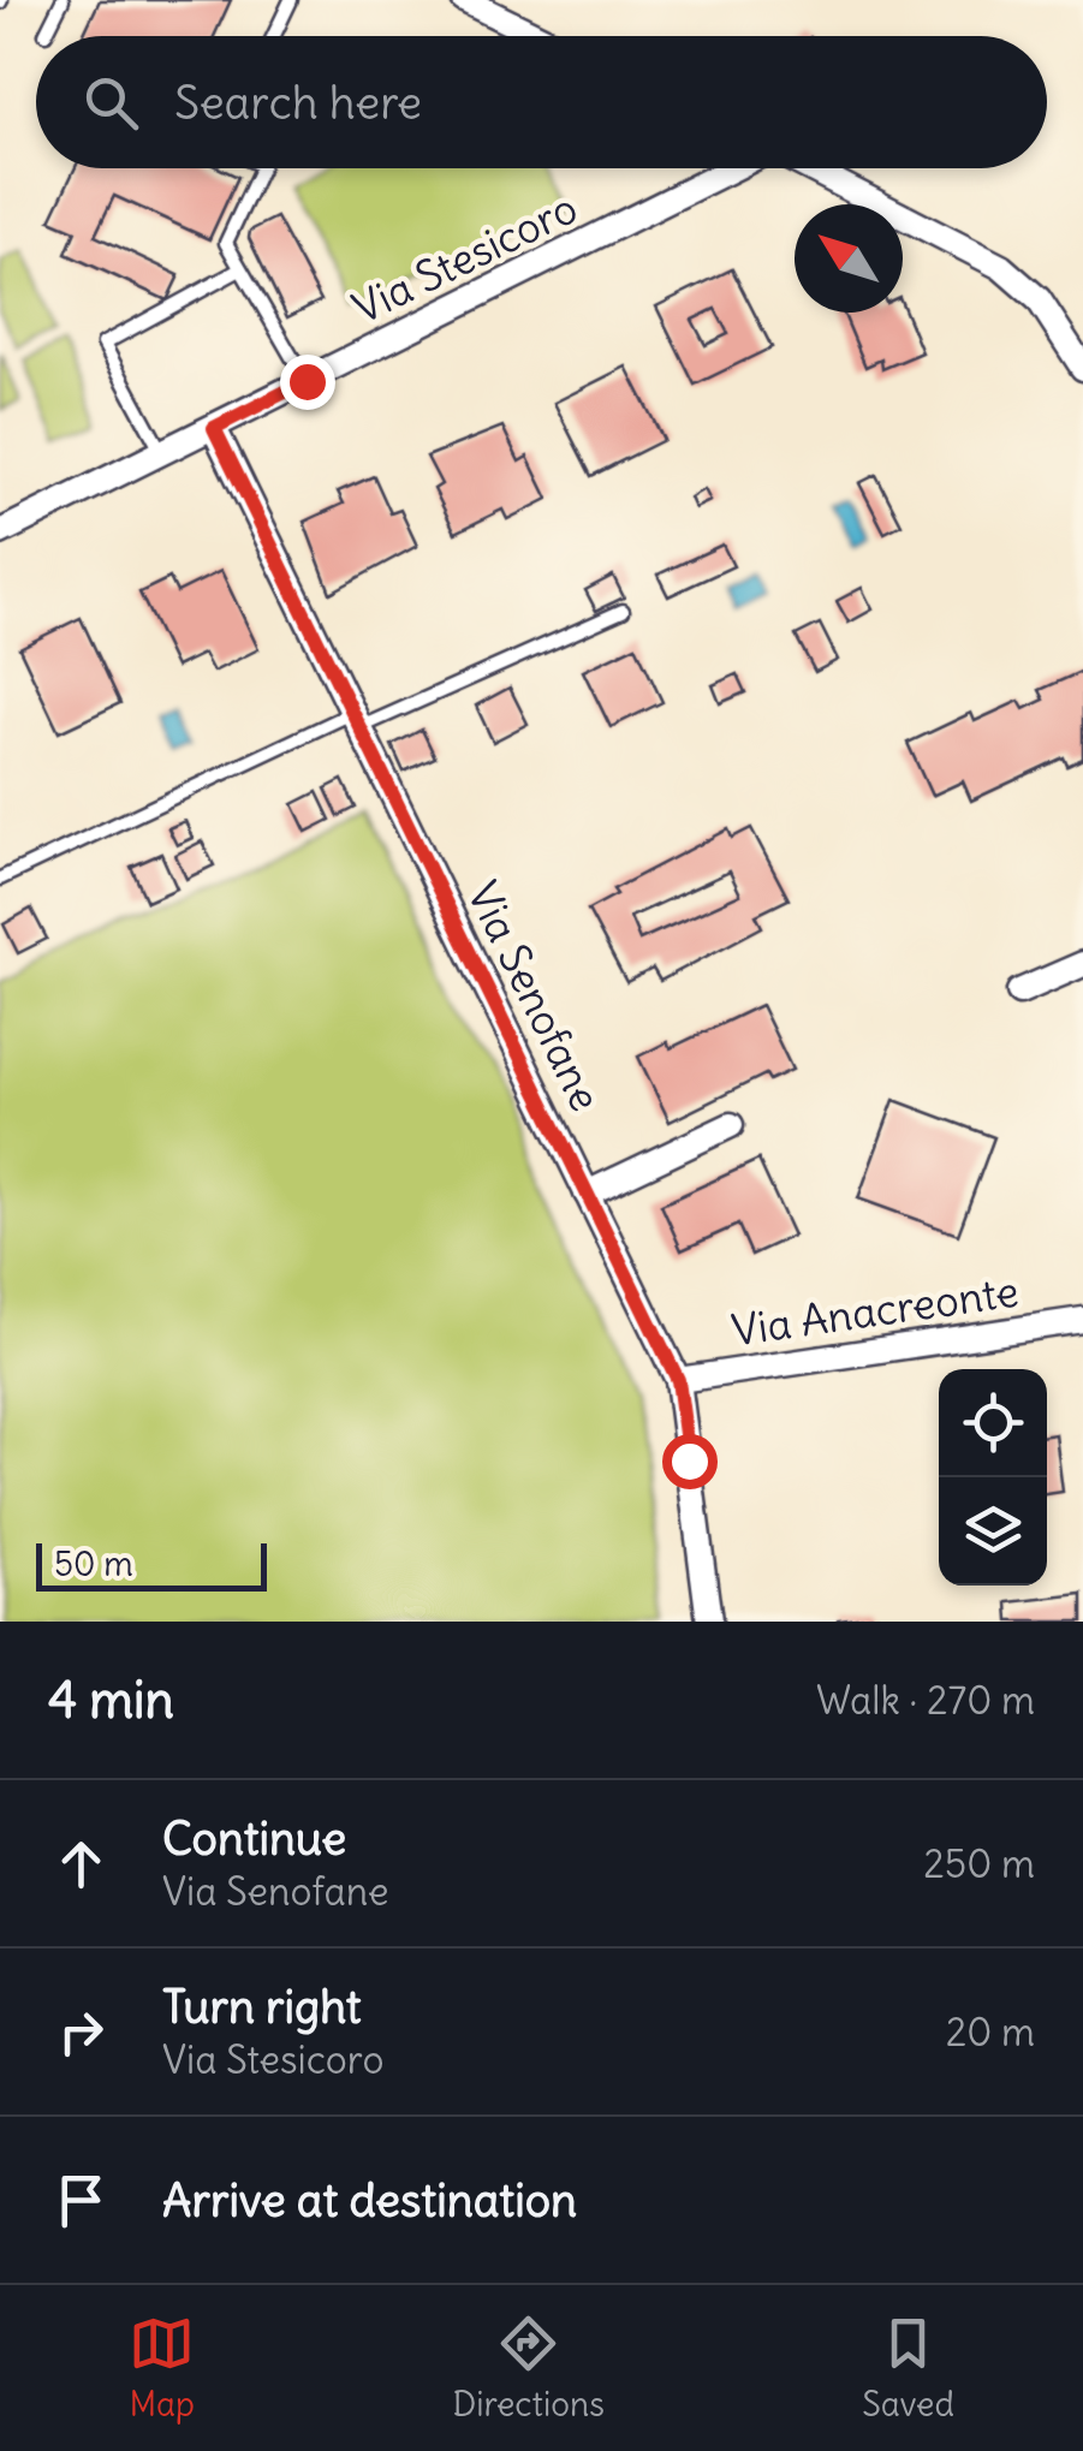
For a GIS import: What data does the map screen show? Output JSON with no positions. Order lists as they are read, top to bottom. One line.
{"streets":{"street":["Via Stesicoro","Via Senofane","Via Anacreonte"]},"crossings":[["Via Stesicoro","Via Senofane"],["Via Senofane","Via Anacreonte"]],"scale_bar":"50 m","north":"top left","page":{"search":"Search here","scale":"50 m","heading":["4 min","Walk · 270 m"],"list":[["Continue","Via Senofane","250 m"],["Turn right","Via Stesicoro","20 m"],"Arrive at destination"],"nav":["Map","Directions","Saved"]}}
